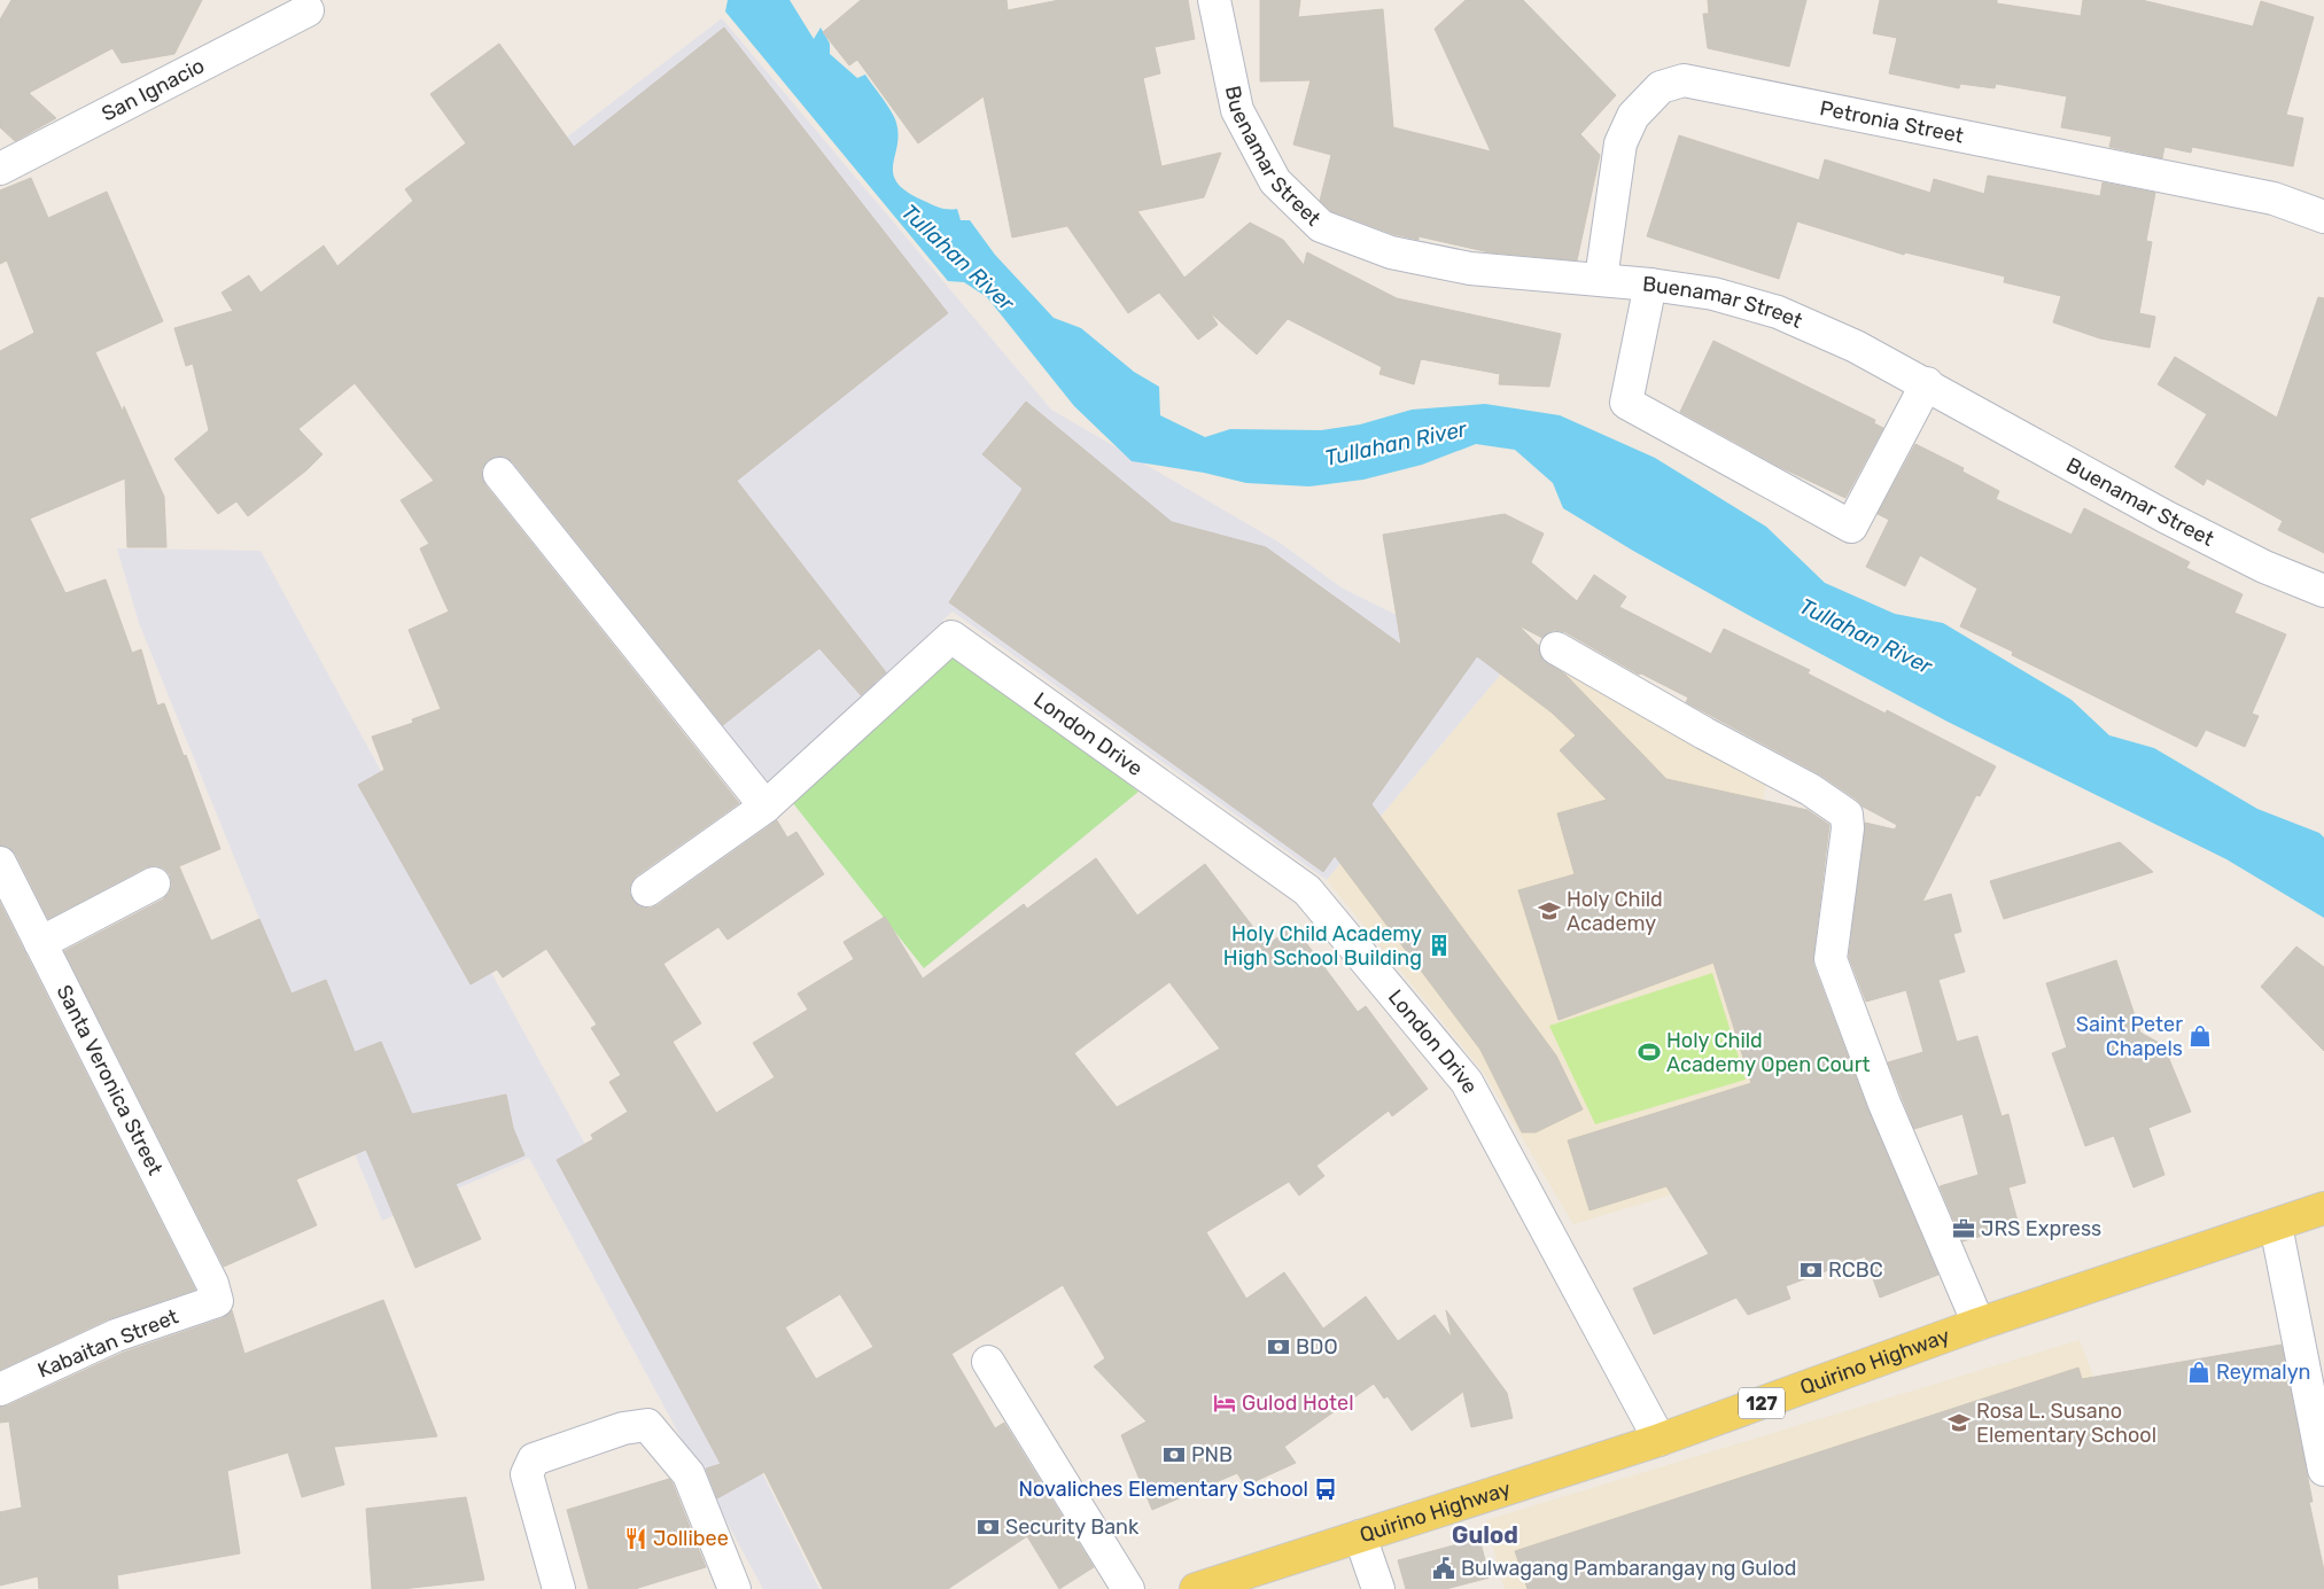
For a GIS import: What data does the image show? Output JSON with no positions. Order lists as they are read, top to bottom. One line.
{"streets":{"main road":["Quirino Highway","127"],"street":["San Ignacio","Petronia Street","Buenamar Street","London Drive","Santa Veronica Street","Kabaitan Street"]},"crossings":[["Petronia Street","Buenamar Street"],["London Drive","Quirino Highway"],["Santa Veronica Street","Kabaitan Street"]],"districts":["Gulod"],"water":["Tullahan River"],"places":{"school or university":["Holy Child Academy","Rosa L. Susano Elementary School"],"building":["Holy Child Academy High School Building"],"shop":["Saint Peter Chapels","Reymalyn"],"sports":["Holy Child Academy Open Court"],"office":["JRS Express"],"bank":["RCBC","BDO","PNB","Security Bank"],"hotel":["Gulod Hotel"],"bus stop":["Novaliches Elementary School"],"restaurant":["Jollibee"],"public building":["Bulwagang Pambarangay ng Gulod"]}}
